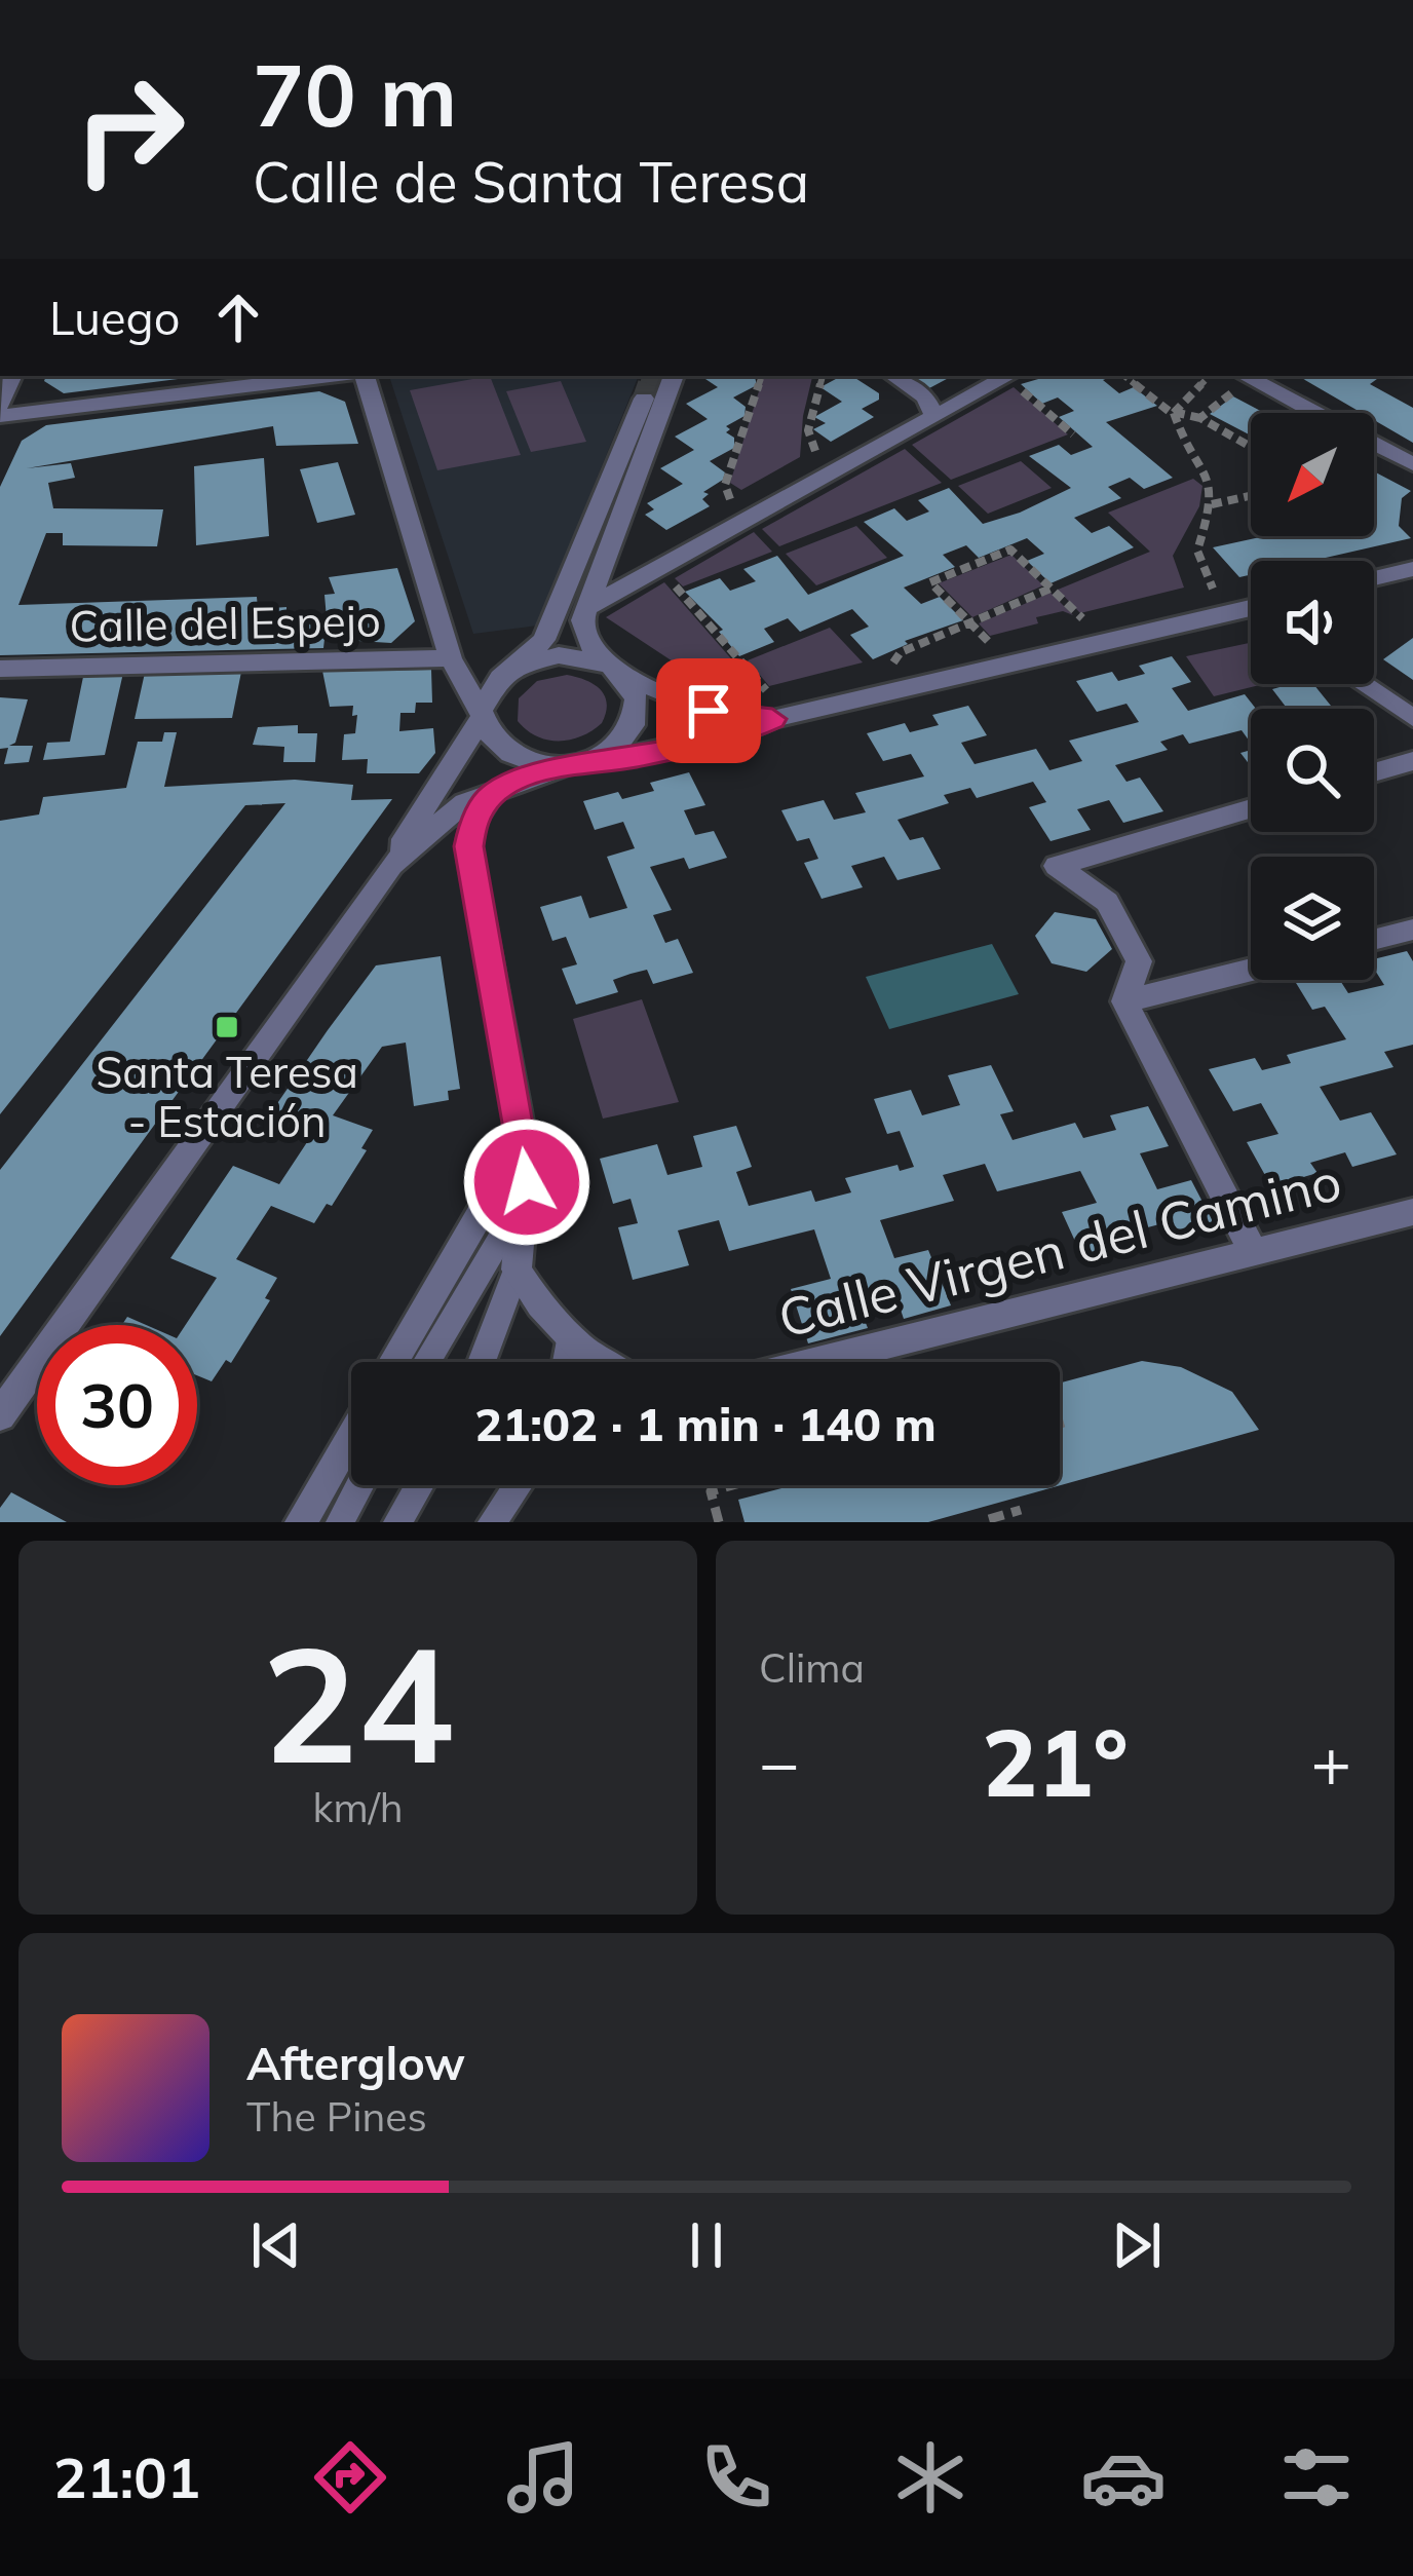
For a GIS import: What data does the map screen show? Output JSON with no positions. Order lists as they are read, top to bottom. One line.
{"streets":{"street":["Calle del Espejo","Calle Virgen del Camino"]},"places":{"transit":["Santa Teresa - Estación"]},"north":"bottom left","page":{"turn":["70 m","Calle de Santa Teresa"],"then":"Luego","limit":"30","trip":"21:02 · 1 min · 140 m","tile":[["24","km/h"],"Clima"],"heat":["−","21°","+"],"song":["Afterglow","The Pines"],"tabs":"21:01"}}
